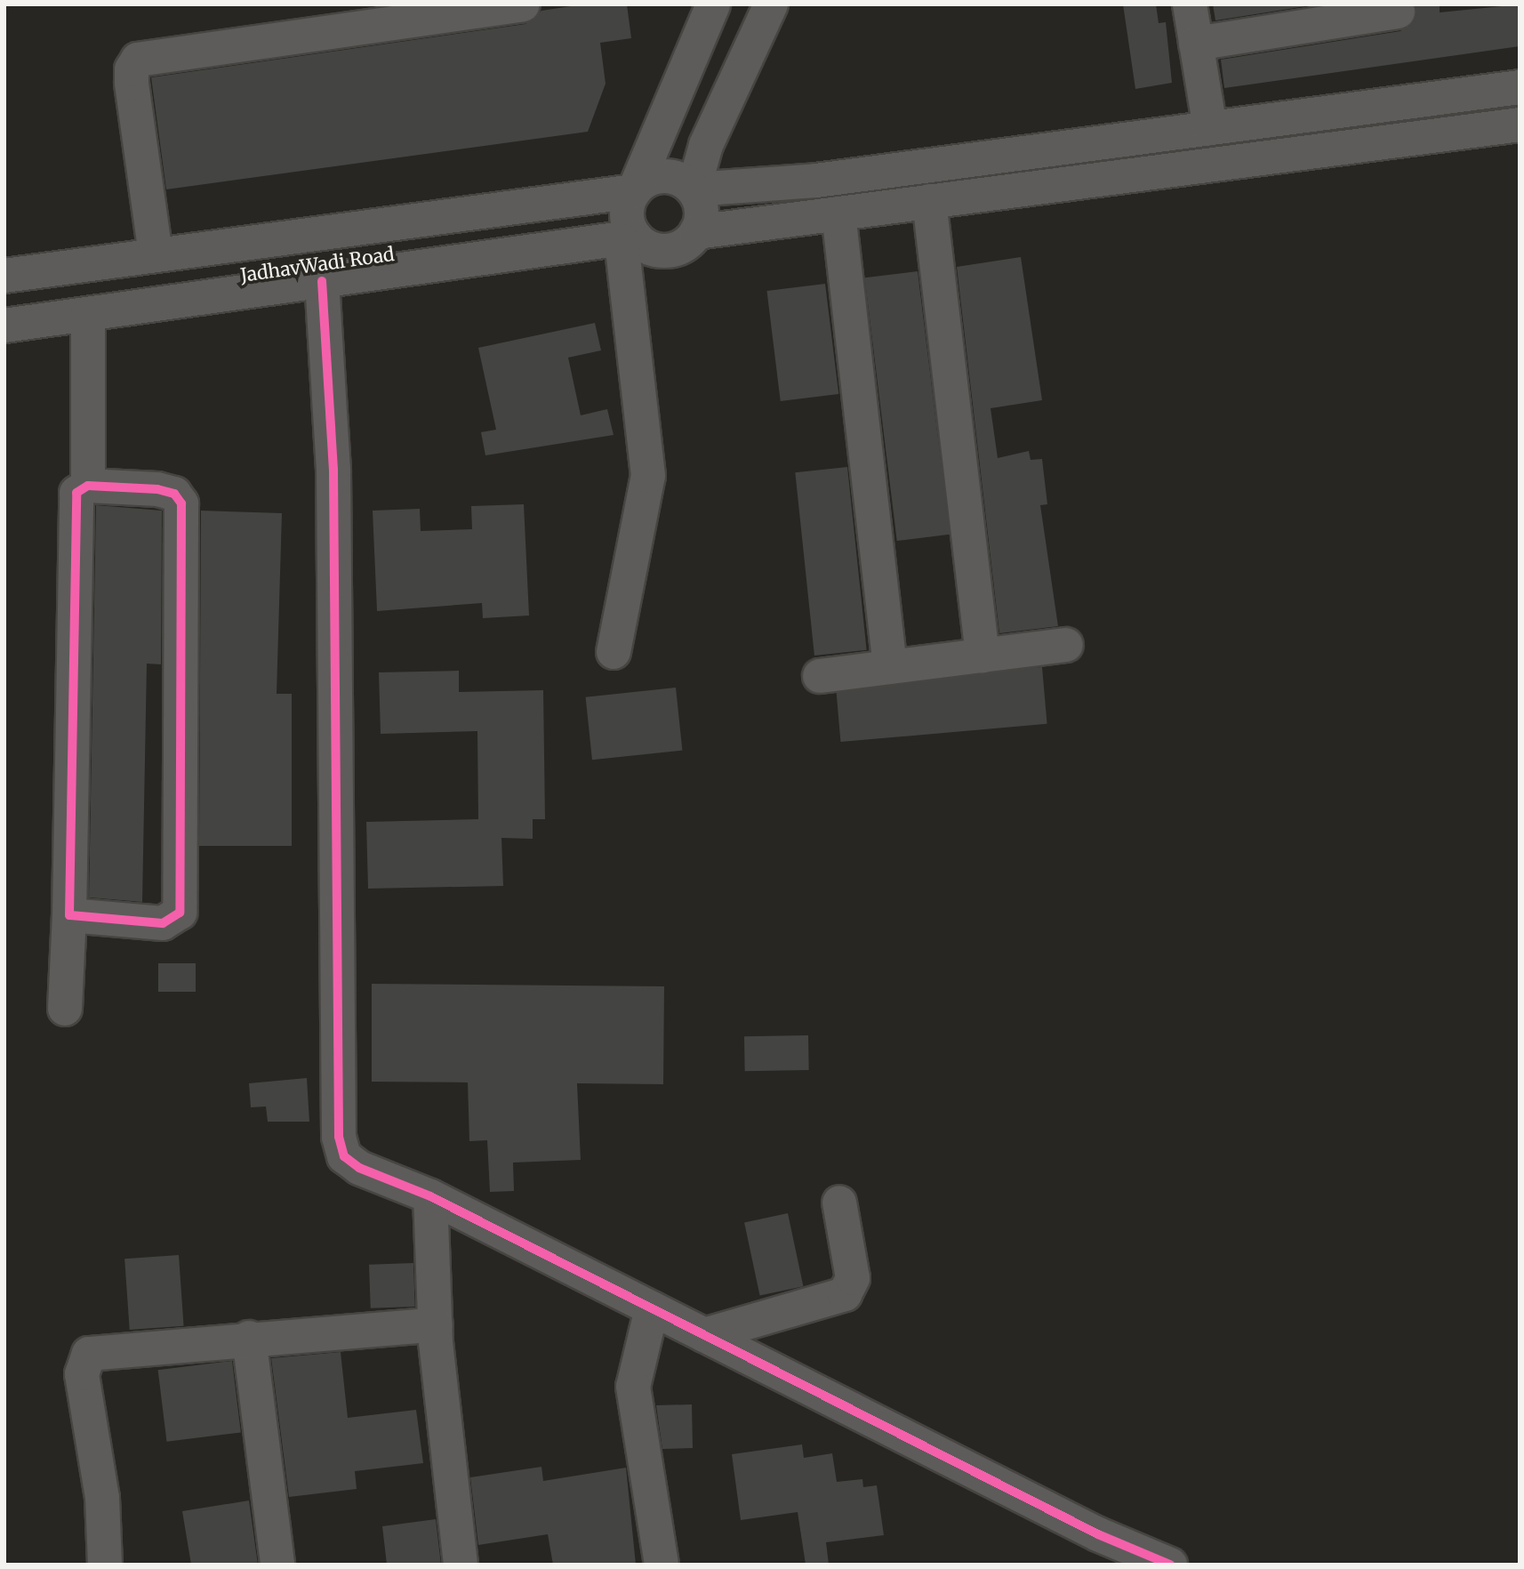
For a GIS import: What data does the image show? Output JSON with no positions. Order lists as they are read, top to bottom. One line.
{"streets":{"street":["JadhavWadi Road"]}}
